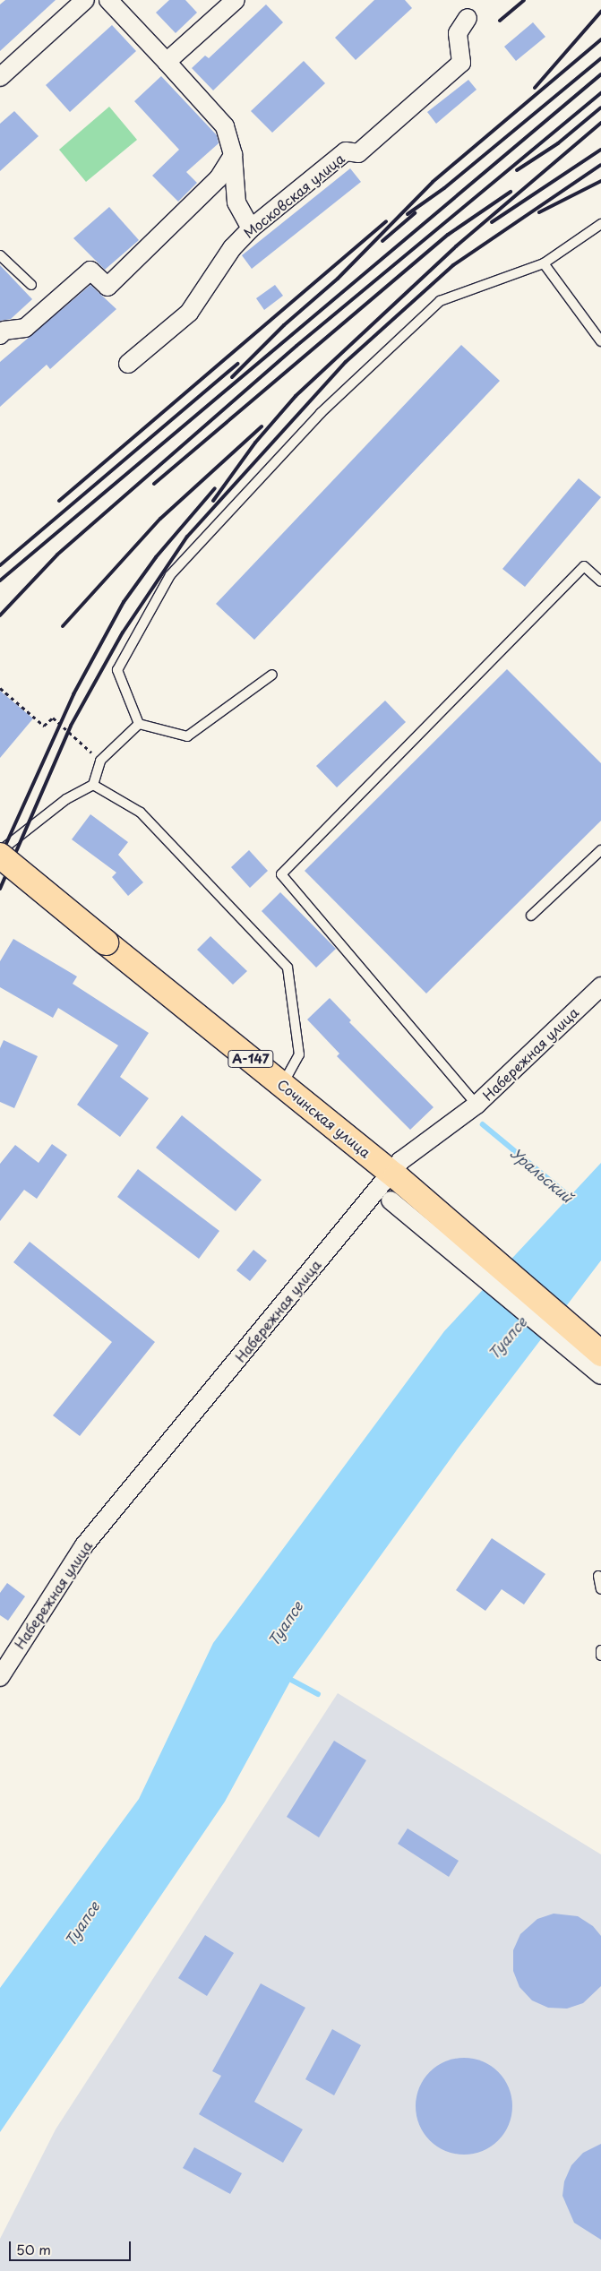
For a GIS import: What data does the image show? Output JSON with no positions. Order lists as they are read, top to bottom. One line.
{"streets":{"highway":["А-147","Сочинская улица"],"street":["Московская улица","Набережная улица"]},"crossings":[["Набережная улица","Сочинская улица"]],"water":["Уральский","Туапсе"],"scale_bar":"50 m"}
